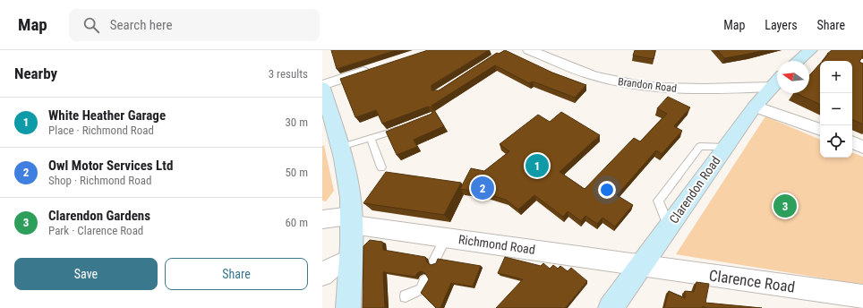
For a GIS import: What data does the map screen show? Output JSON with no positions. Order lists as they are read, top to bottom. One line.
{"streets":{"street":["Brandon Road","Clarendon Road","Richmond Road","Clarence Road"]},"crossings":[["Brandon Road","Clarendon Road"],["Clarendon Road","Richmond Road"],["Clarendon Road","Clarence Road"],["Richmond Road","Clarence Road"]],"north":"left","page":{"header":"Map","search":"Search here","nav":["Map","Layers","Share"],"heading":["Nearby","3 results"],"map_buttons":["+","−"],"list":[{"mark":"1","name":"White Heather Garage","note":"Place · Richmond Road","value":"30 m"},{"mark":"2","name":"Owl Motor Services Ltd","note":"Shop · Richmond Road","value":"50 m"},{"mark":"3","name":"Clarendon Gardens","note":"Park · Clarence Road","value":"60 m"}],"pins":["1","2","3"],"buttons":["Save","Share"]}}
